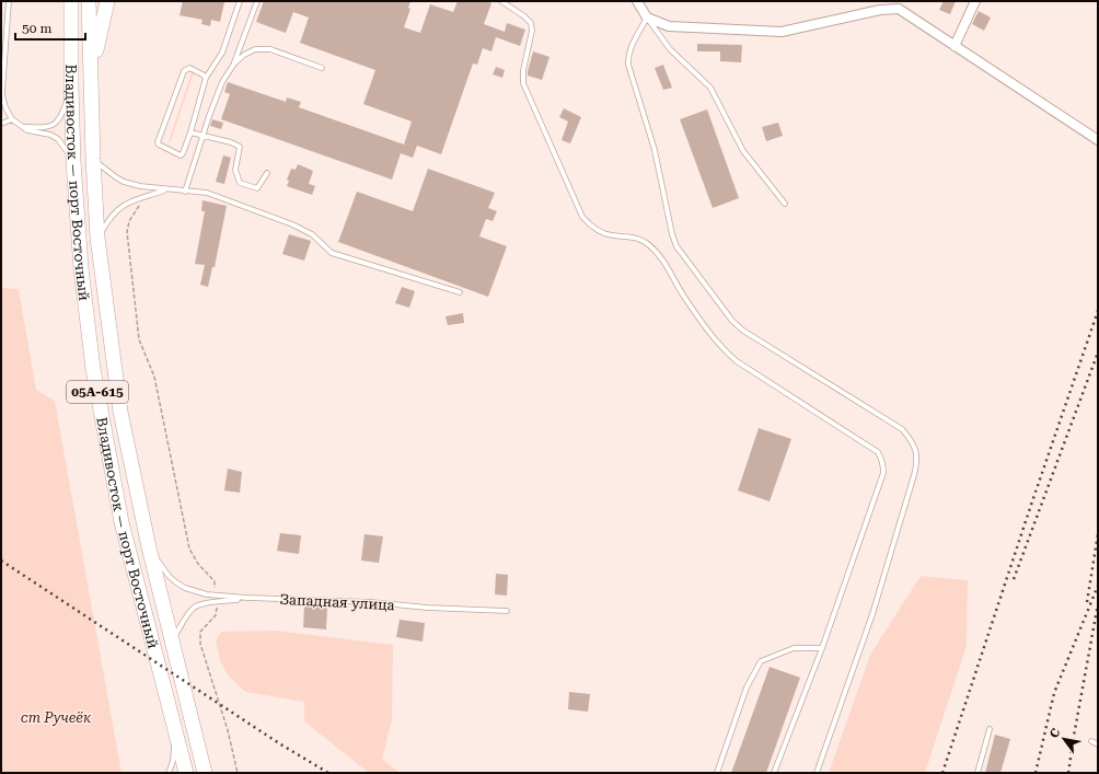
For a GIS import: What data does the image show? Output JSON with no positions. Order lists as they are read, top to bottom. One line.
{"streets":{"highway":["Владивосток — порт Восточный","05А-615"],"lane":["Западная улица"]},"crossings":[["Владивосток — порт Восточный","Западная улица"]],"parks":["ст Ручеёк"],"scale_bar":"50 m","north":"top left"}
